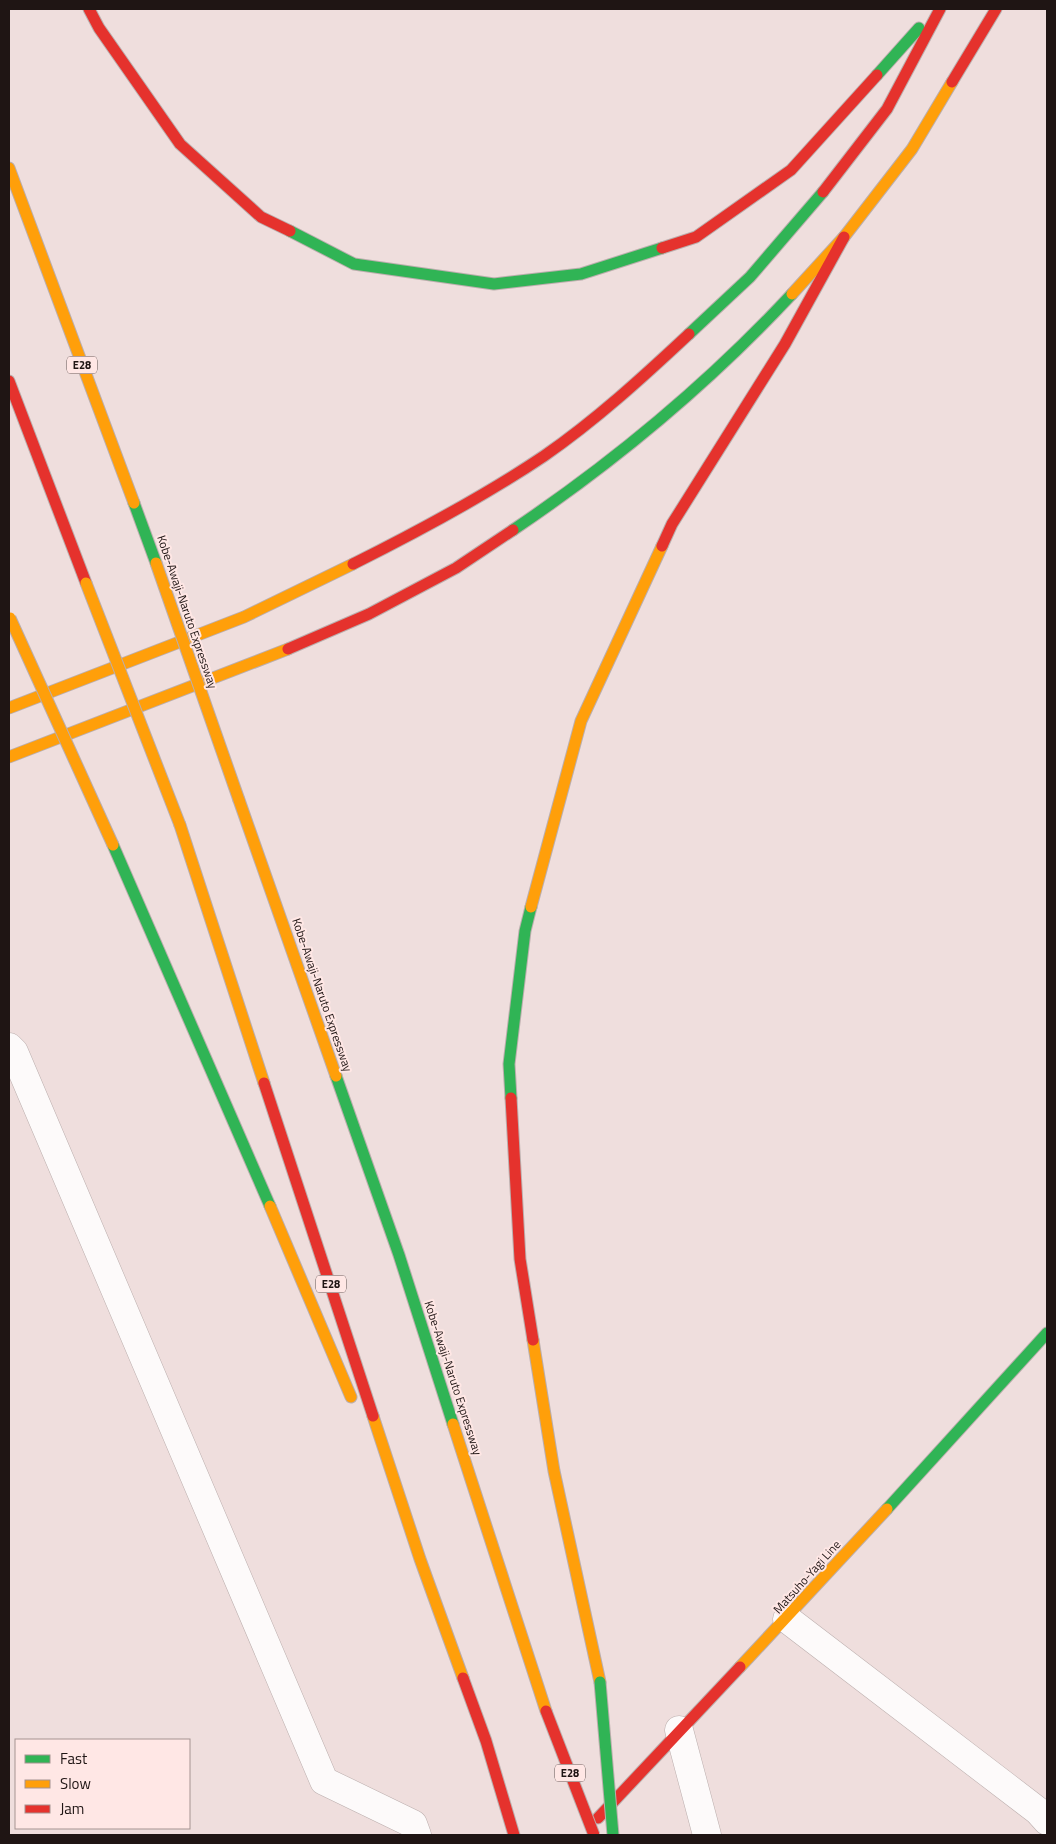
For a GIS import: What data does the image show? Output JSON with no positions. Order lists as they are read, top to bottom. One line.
{"streets":{"main road":["E28","Kobe-Awaji-Naruto Expressway","Matsuho-Yagi Line"]},"legend":["Fast","Slow","Jam"]}
